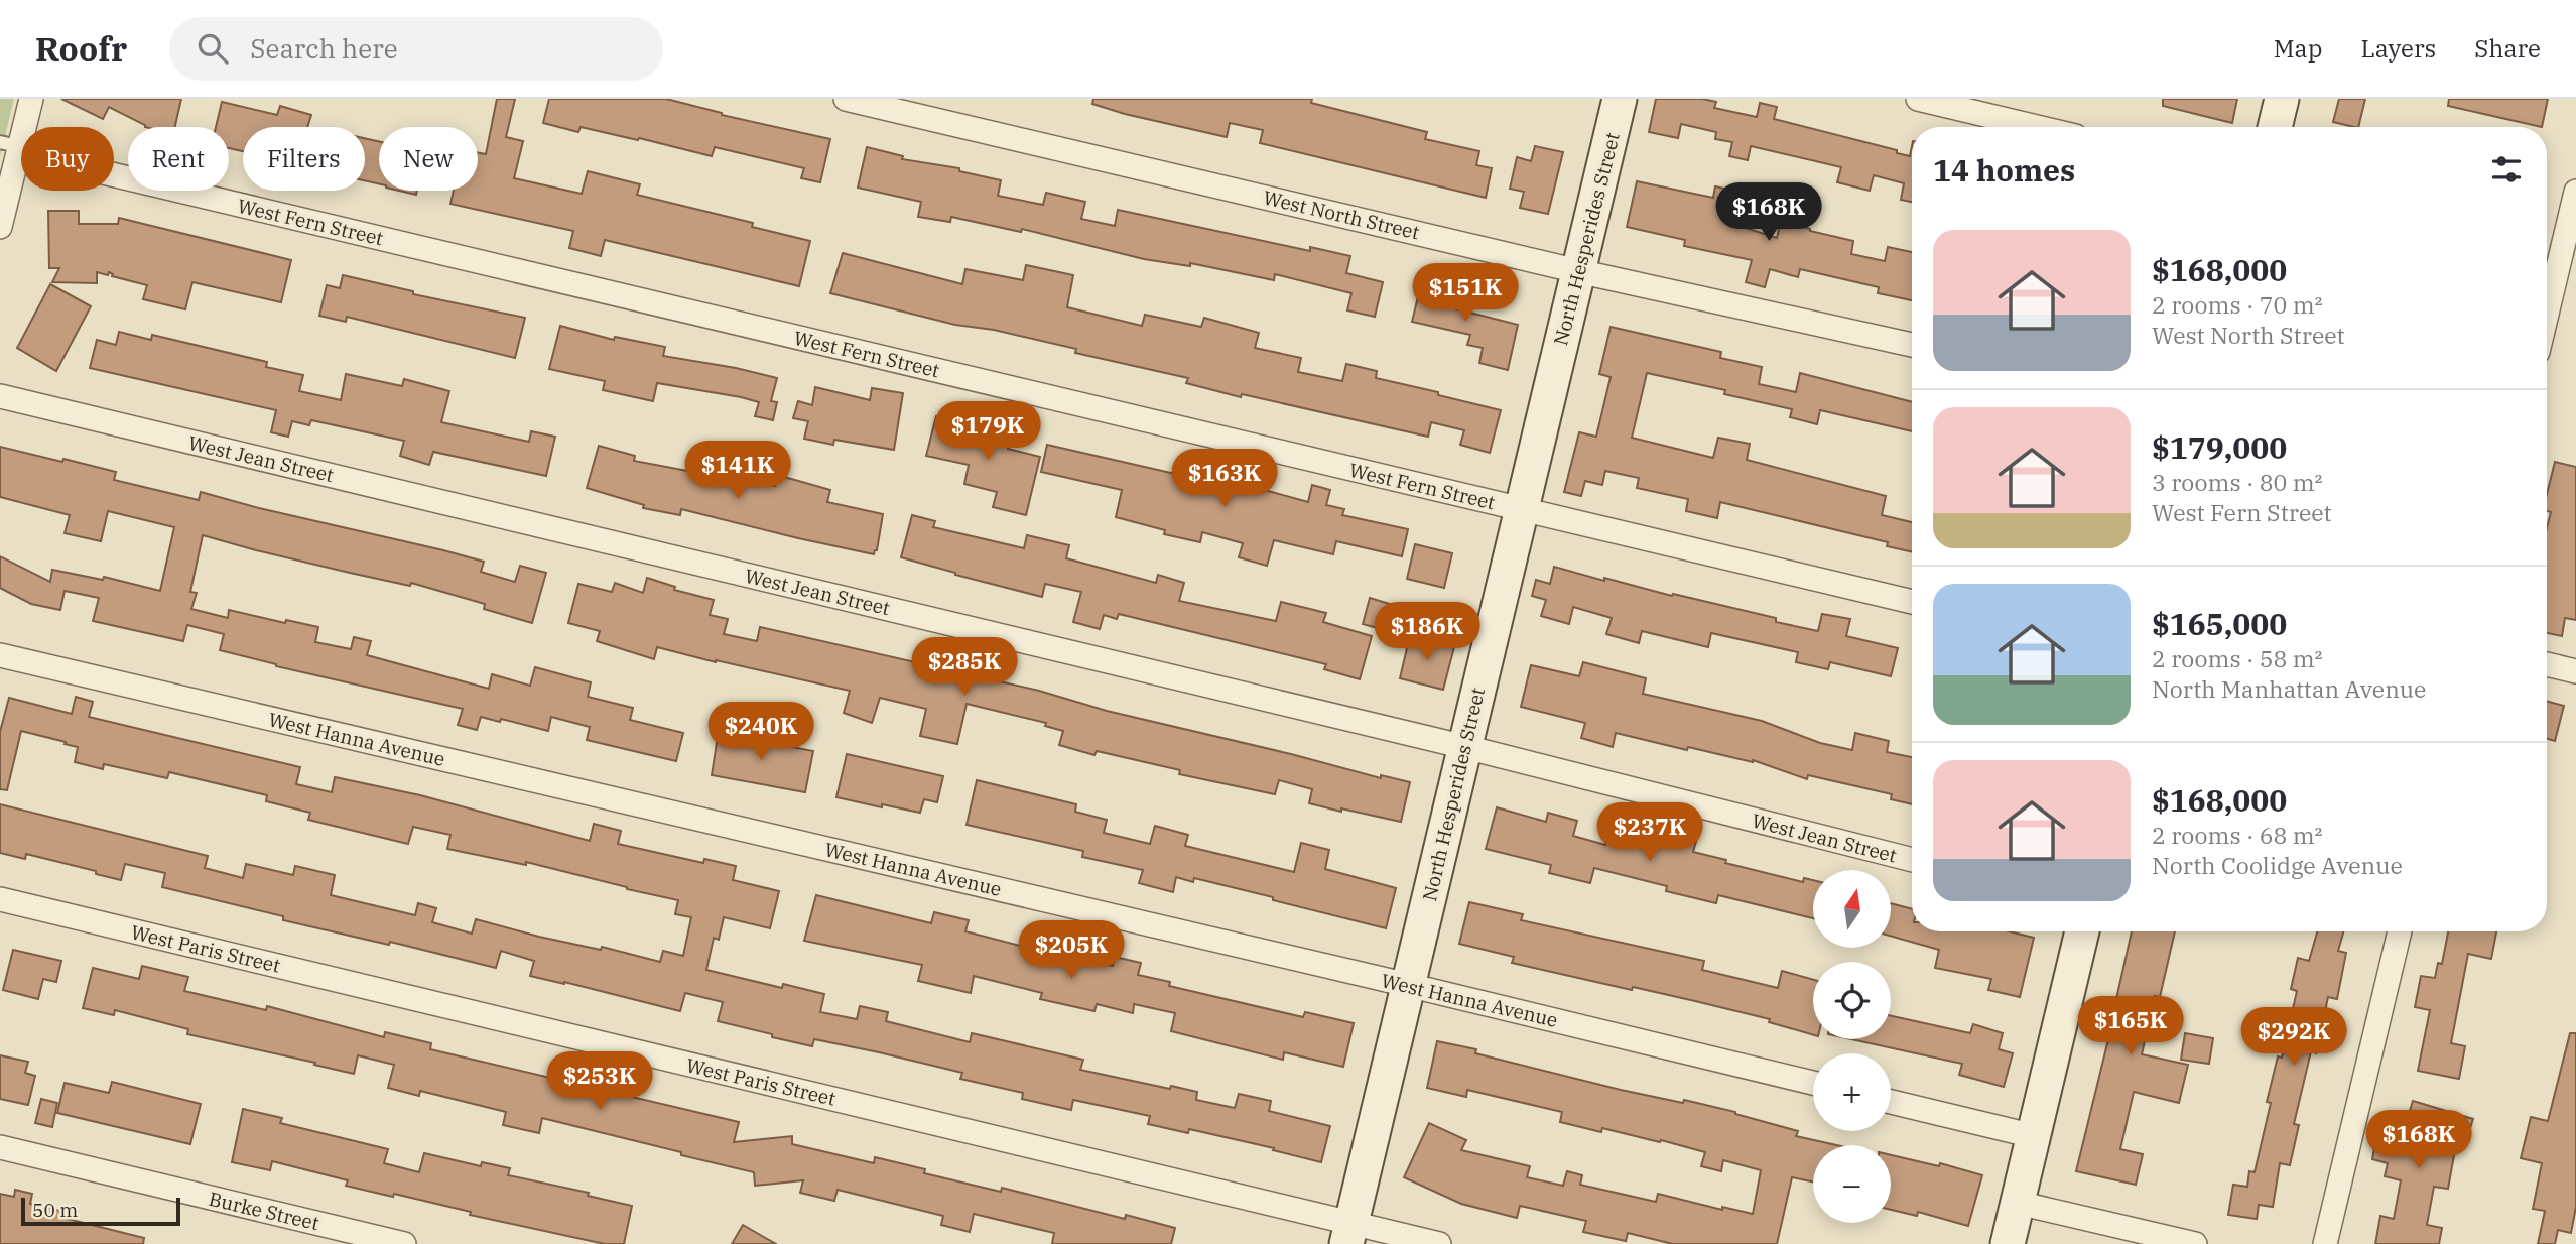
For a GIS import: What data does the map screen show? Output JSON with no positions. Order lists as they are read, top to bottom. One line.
{"streets":{"street":["West North Street","West Fern Street","North Hesperides Street","West Jean Street","West Hanna Avenue","West Paris Street","Burke Street"]},"crossings":[["West North Street","North Hesperides Street"],["West Fern Street","North Hesperides Street"],["North Hesperides Street","West Jean Street"],["North Hesperides Street","West Hanna Avenue"],["North Hesperides Street","West Paris Street"]],"scale_bar":"50 m","north":"top","page":{"header":"Roofr","search":"Search here","nav":["Map","Layers","Share"],"chip":["Buy","Rent","Filters","New"],"heading":"14 homes","price":["$168K","$151K","$179K","$141K","$163K","$186K","$285K","$240K","$237K","$205K","$165K","$292K","$253K","$168K"],"list":[{"name":"$168,000","note":"2 rooms · 70 m² · West North Street"},{"name":"$179,000","note":"3 rooms · 80 m² · West Fern Street"},{"name":"$165,000","note":"2 rooms · 58 m² · North Manhattan Avenue"},{"name":"$168,000","note":"2 rooms · 68 m² · North Coolidge Avenue"}],"map_buttons":["+","−"],"scale":"50 m"}}
